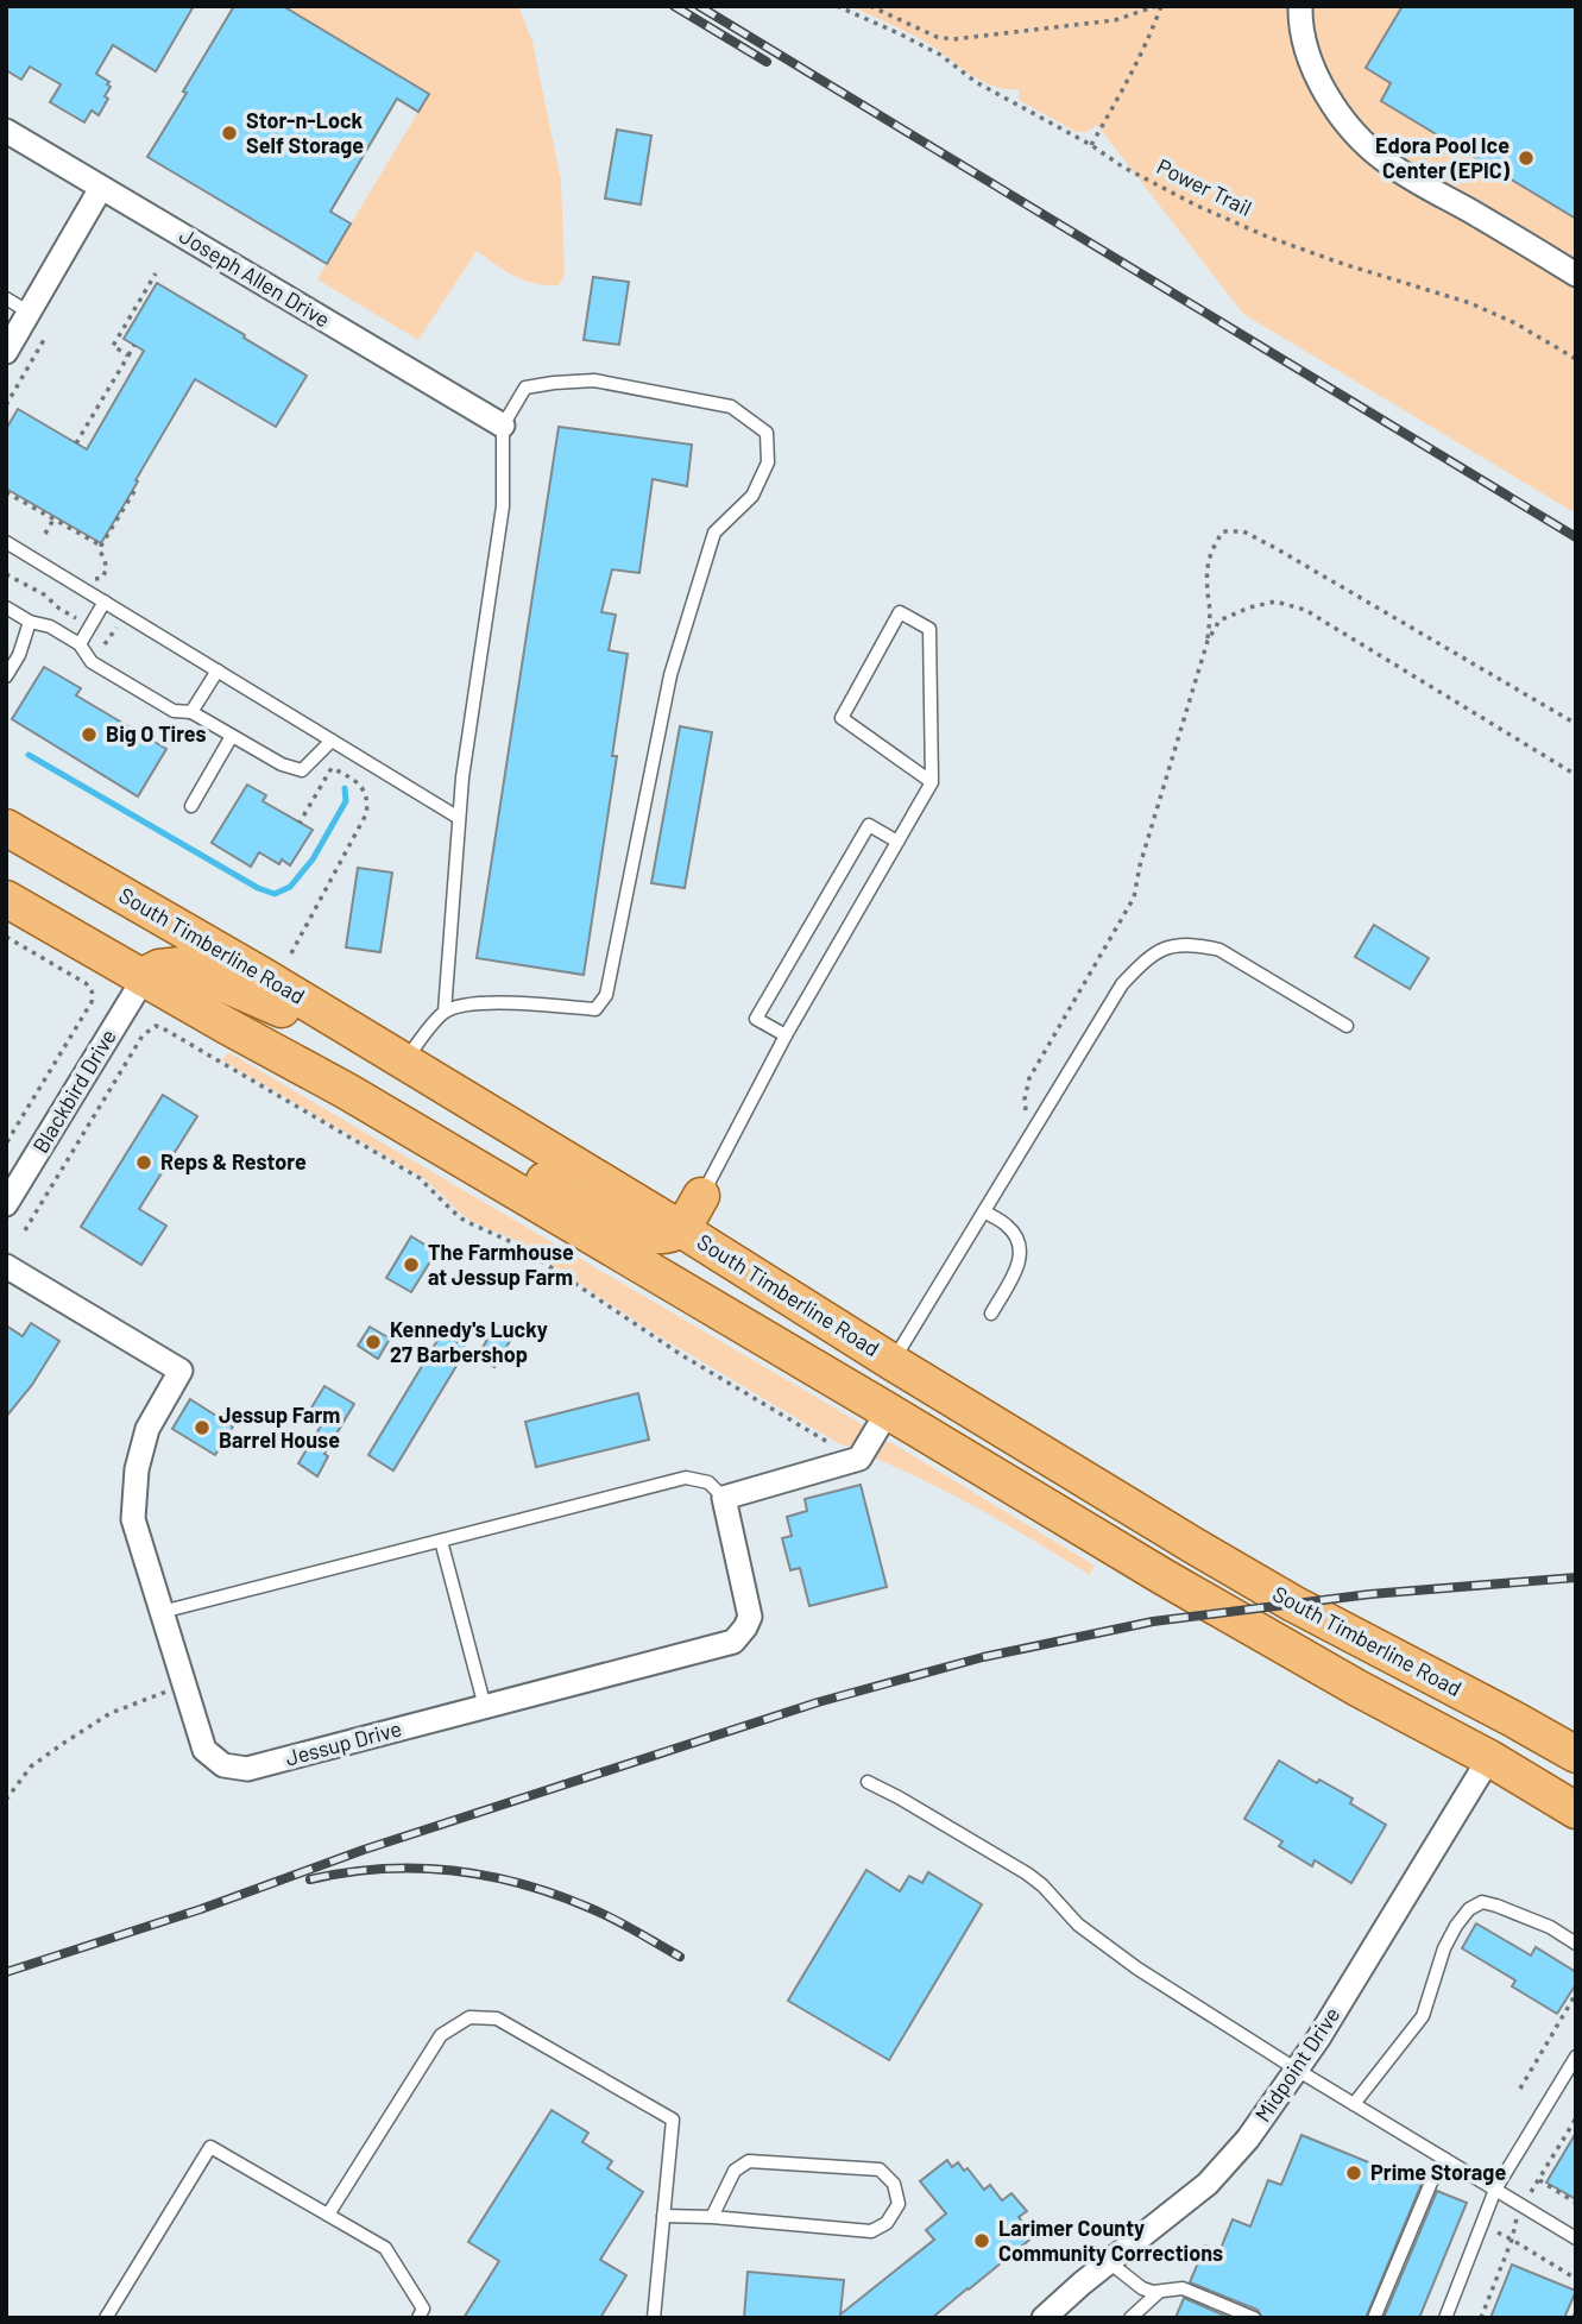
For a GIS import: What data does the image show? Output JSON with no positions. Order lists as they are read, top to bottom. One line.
{"streets":{"main road":["South Timberline Road"],"street":["Joseph Allen Drive","Blackbird Drive","Jessup Drive","Midpoint Drive"],"path":["Power Trail"]},"crossings":[["South Timberline Road","Blackbird Drive"],["South Timberline Road","Midpoint Drive"]],"places":["Stor-n-Lock Self Storage","Edora Pool Ice Center (EPIC)","Big O Tires","Reps & Restore","The Farmhouse at Jessup Farm","Kennedy's Lucky 27 Barbershop","Jessup Farm Barrel House","Prime Storage","Larimer County Community Corrections"]}
